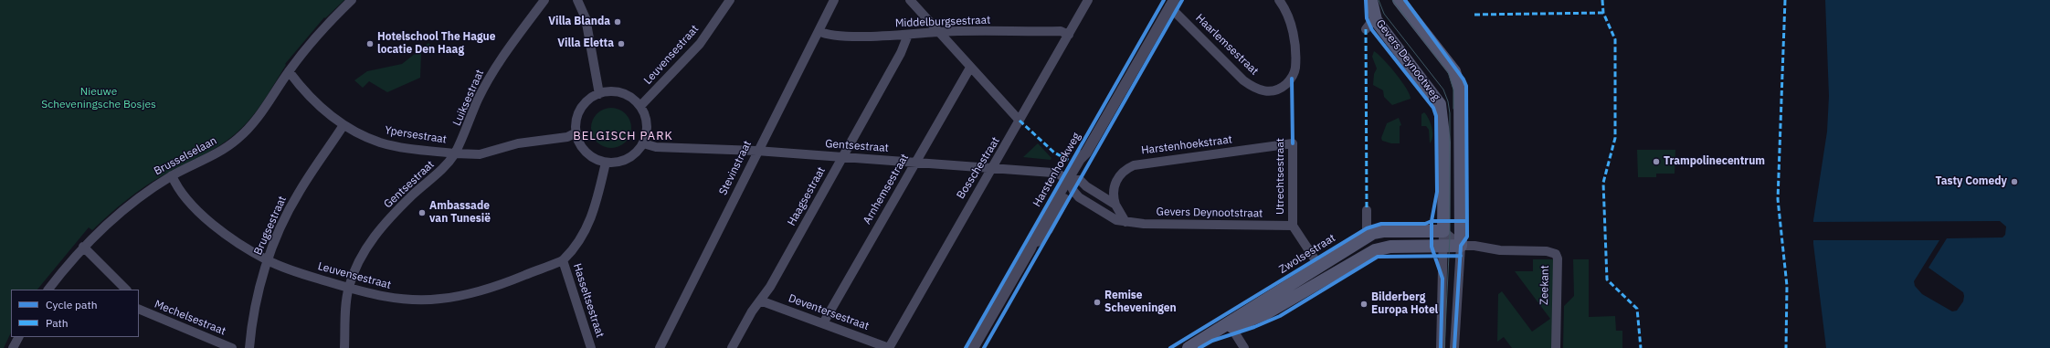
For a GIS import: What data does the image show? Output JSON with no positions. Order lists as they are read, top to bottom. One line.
{"streets":{"main road":["Gevers Deynootweg","Zwolsestraat"],"street":["Middelburgsestraat","Haarlemsestraat","Leuvensestraat","Luiksestraat","Ypersestraat","Harstenhoekstraat","Gentsestraat","Brusselselaan","Stevinstraat","Bosschestraat","Harstenhoekweg","Utrechtsestraat","Arnhemsestraat","Haagsestraat","Gevers Deynootstraat","Brugsestraat","Zeekant","Hasseltsestraat","Deventersestraat","Mechelsestraat"]},"crossings":[["Middelburgsestraat","Stevinstraat"],["Middelburgsestraat","Bosschestraat"],["Middelburgsestraat","Haagsestraat"],["Haarlemsestraat","Harstenhoekweg"],["Leuvensestraat","Gentsestraat"],["Leuvensestraat","Brusselselaan"],["Leuvensestraat","Brugsestraat"],["Leuvensestraat","Hasseltsestraat"],["Gevers Deynootweg","Zwolsestraat"],["Luiksestraat","Ypersestraat"],["Luiksestraat","Gentsestraat"],["Ypersestraat","Gentsestraat"],["Ypersestraat","Brusselselaan"],["Ypersestraat","Brugsestraat"],["Harstenhoekstraat","Gentsestraat"],["Harstenhoekstraat","Utrechtsestraat"],["Gentsestraat","Stevinstraat"],["Gentsestraat","Bosschestraat"],["Gentsestraat","Harstenhoekweg"],["Gentsestraat","Arnhemsestraat"],["Gentsestraat","Haagsestraat"],["Gentsestraat","Gevers Deynootstraat"],["Bosschestraat","Deventersestraat"],["Harstenhoekweg","Gevers Deynootstraat"],["Utrechtsestraat","Gevers Deynootstraat"],["Utrechtsestraat","Zwolsestraat"],["Arnhemsestraat","Deventersestraat"],["Haagsestraat","Deventersestraat"],["Zwolsestraat","Zeekant"]],"districts":["BELGISCH PARK"],"parks":["Nieuwe Scheveningsche Bosjes"],"places":["Villa Blanda","Hotelschool The Hague locatie Den Haag","Villa Eletta","Trampolinecentrum","Tasty Comedy","Ambassade van Tunesië","Remise Scheveningen","Bilderberg Europa Hotel"],"legend":["Cycle path","Path"]}
